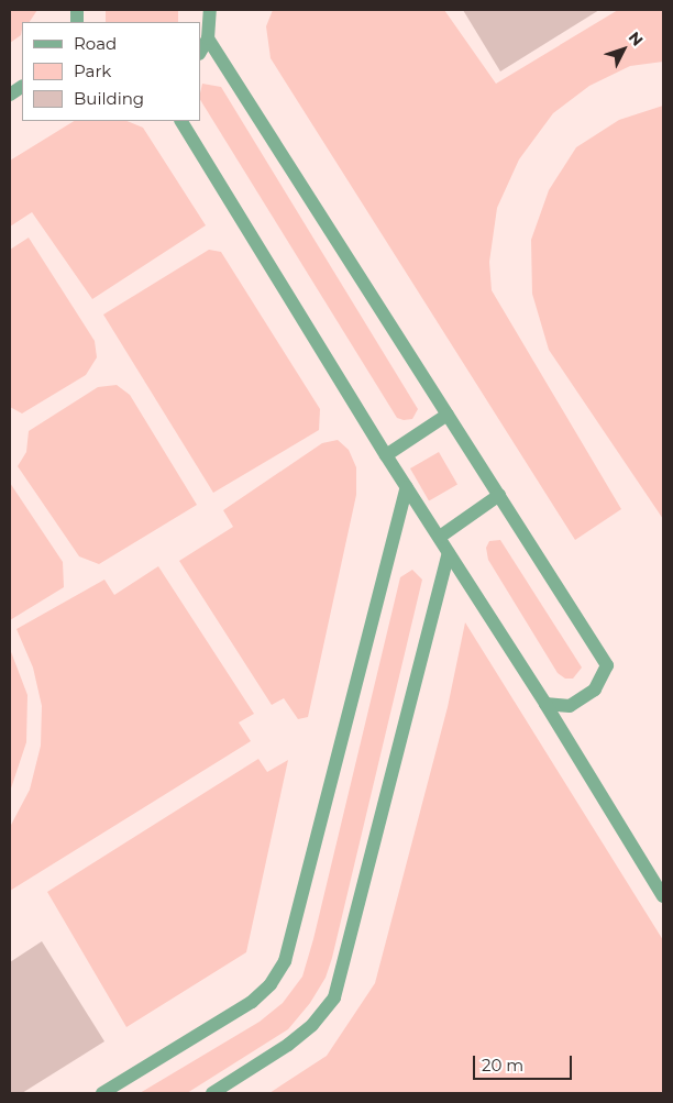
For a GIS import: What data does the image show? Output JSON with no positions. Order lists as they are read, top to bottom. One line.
{"legend":["Road","Park","Building"],"scale_bar":"20 m","north":"top right"}
